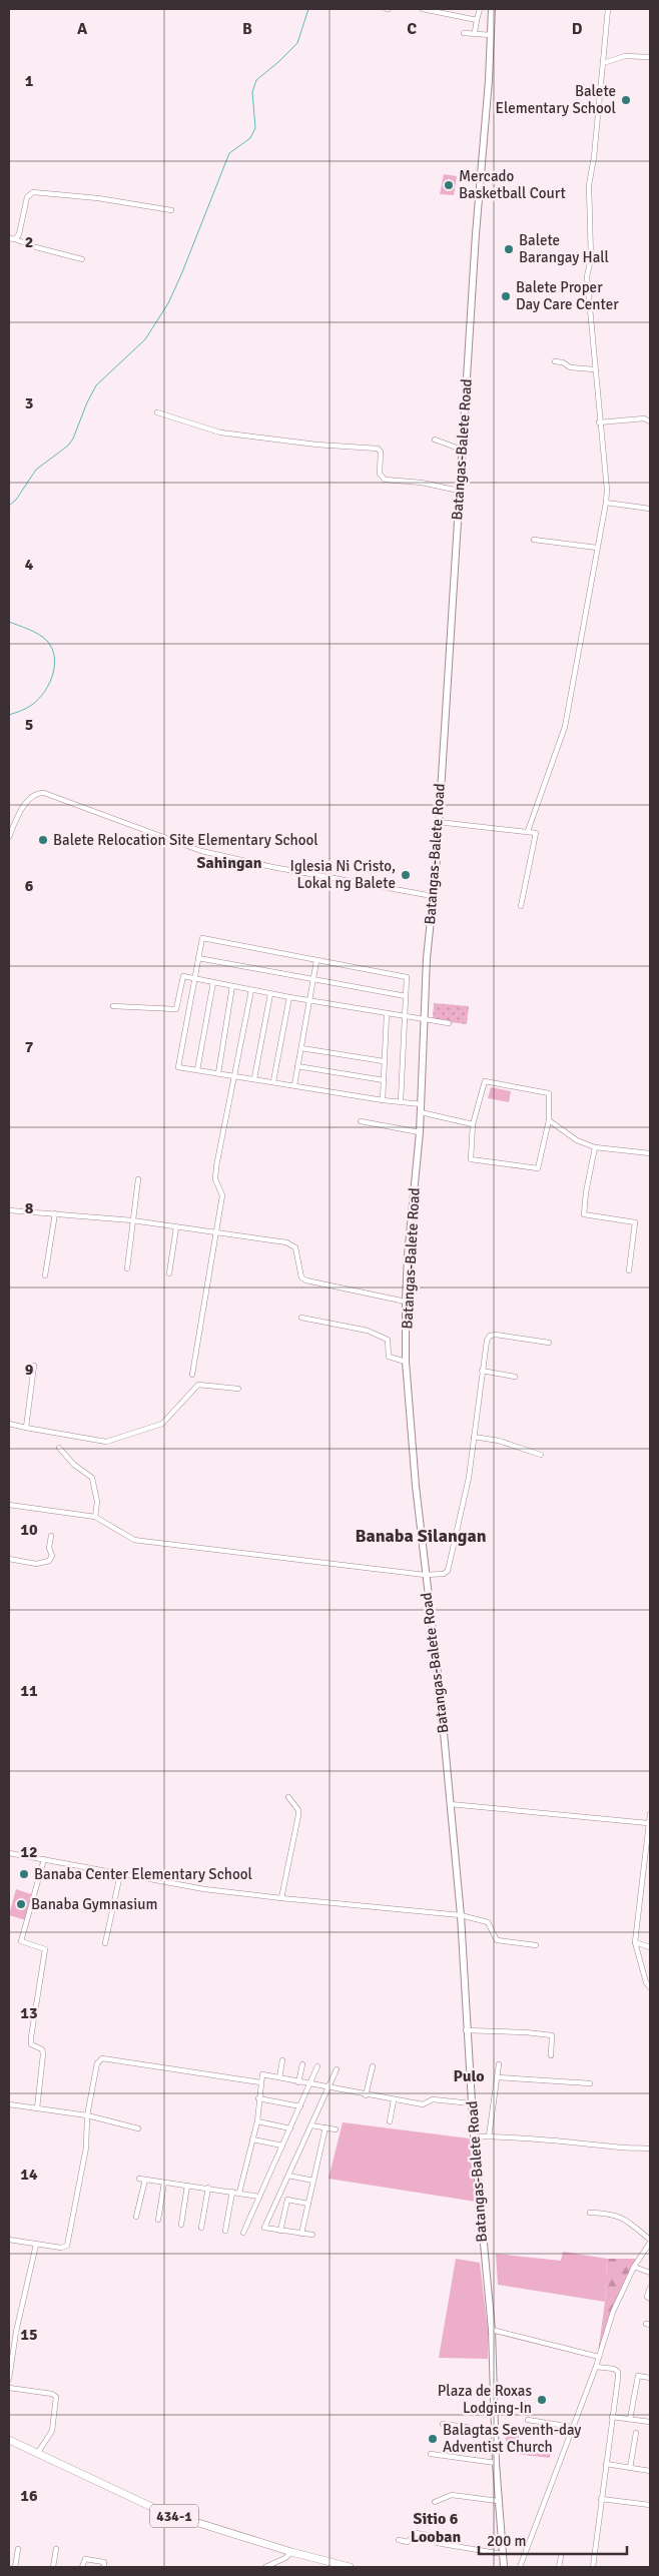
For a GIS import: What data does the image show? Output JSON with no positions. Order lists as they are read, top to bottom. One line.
{"streets":{"main road":["Batangas-Balete Road","434-1"]},"districts":["Sahingan","Banaba Silangan","Pulo","Sitio 6 Looban"],"places":["Balete Elementary School","Mercado Basketball Court","Balete Barangay Hall","Balete Proper Day Care Center","Balete Relocation Site Elementary School","Iglesia Ni Cristo, Lokal ng Balete","Banaba Center Elementary School","Banaba Gymnasium","Plaza de Roxas Lodging-In","Balagtas Seventh-day Adventist Church"],"scale_bar":"200 m","grid":{"columns":["A","B","C","D"],"rows":["1","2","3","4","5","6","7","8","9","10","11","12","13","14","15","16"]}}
